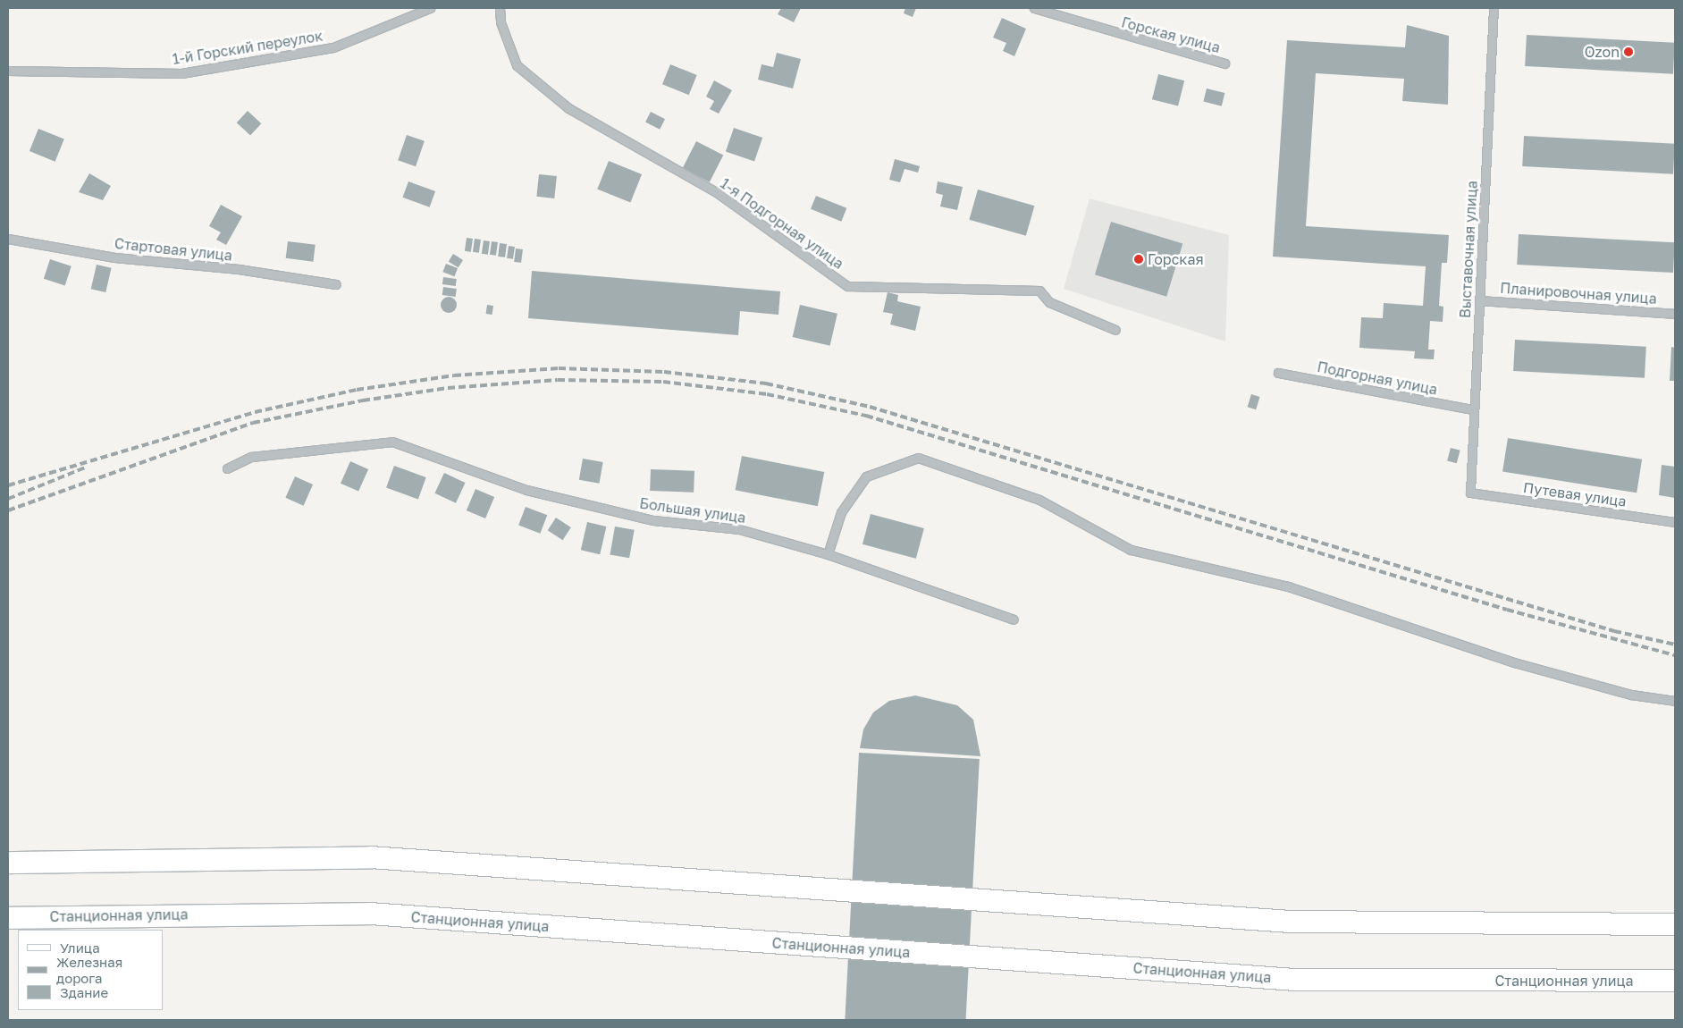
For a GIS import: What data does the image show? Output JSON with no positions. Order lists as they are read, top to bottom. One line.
{"streets":{"main road":["Станционная улица"],"street":["Горская улица","1-й Горский переулок","1-я Подгорная улица","Стартовая улица","Выставочная улица","Планировочная улица","Подгорная улица","Путевая улица","Большая улица"]},"crossings":[["Выставочная улица","Планировочная улица"],["Выставочная улица","Подгорная улица"],["Выставочная улица","Путевая улица"]],"places":["Ozon","Горская"],"legend":["Улица","Железная дорога","Здание"]}
